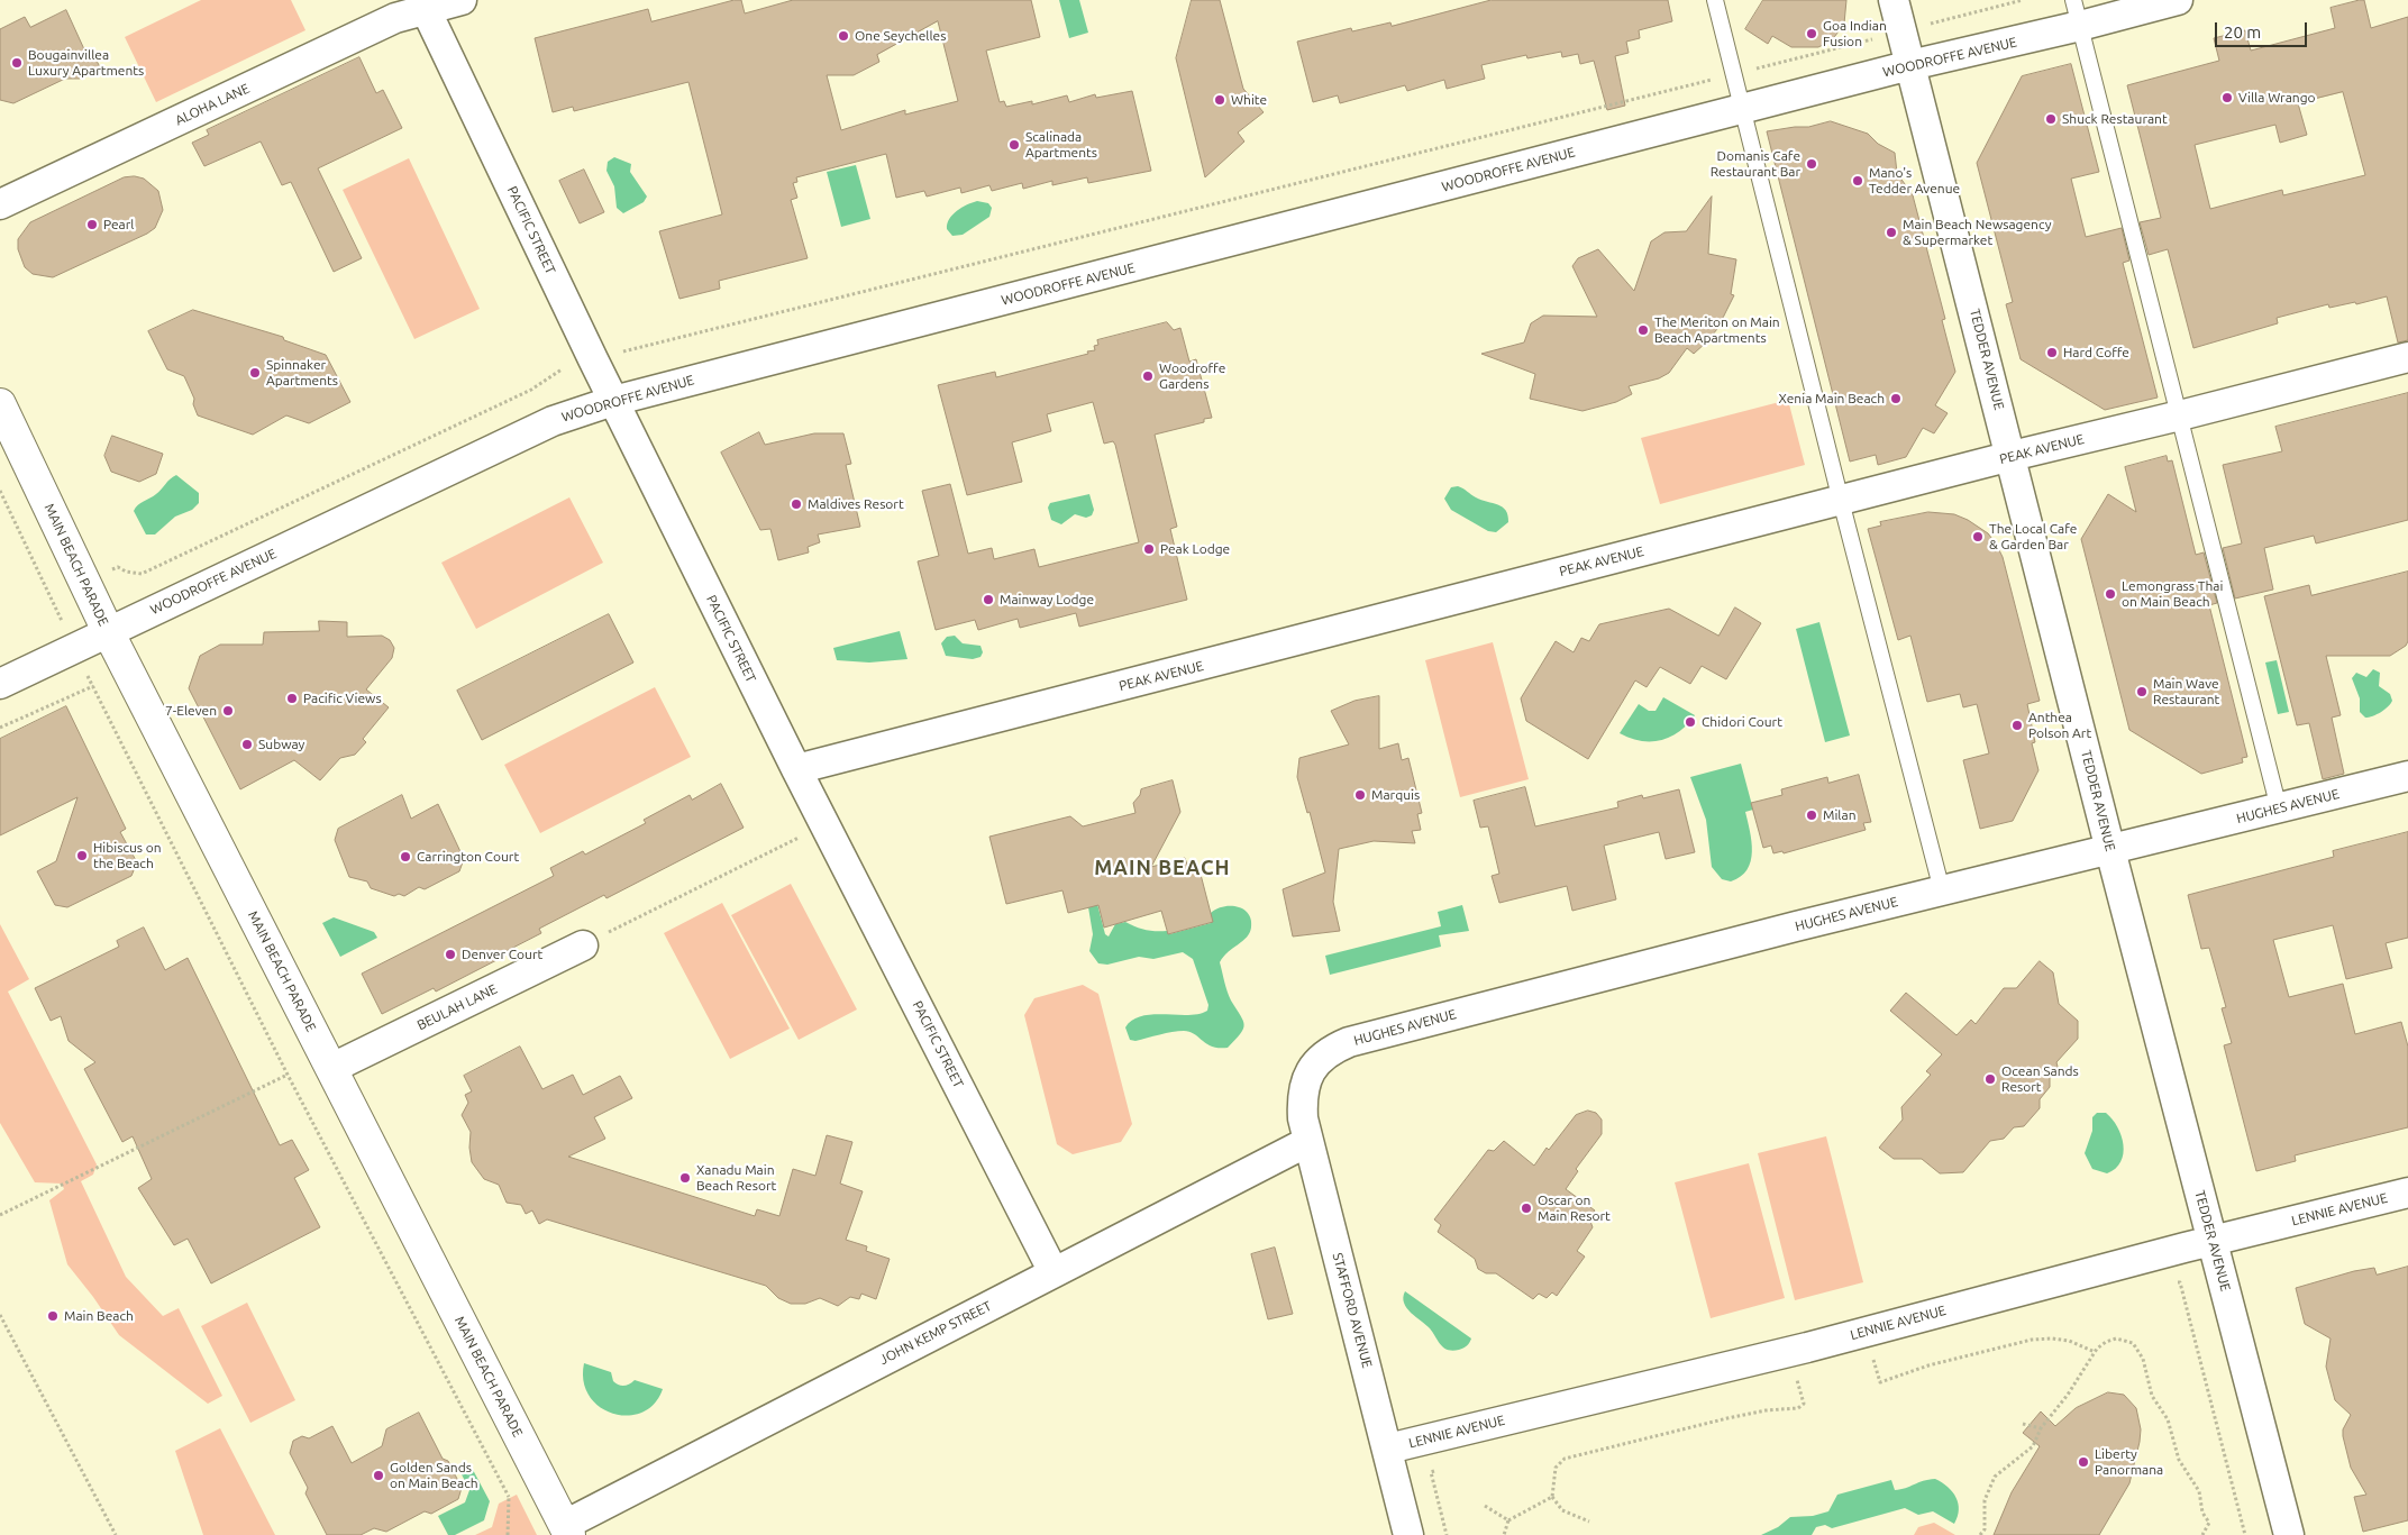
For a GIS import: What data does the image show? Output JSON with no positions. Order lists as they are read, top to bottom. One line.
{"streets":{"street":["WOODROFFE AVENUE","ALOHA LANE","PACIFIC STREET","TEDDER AVENUE","PEAK AVENUE","MAIN BEACH PARADE","HUGHES AVENUE","BEULAH LANE","LENNIE AVENUE","STAFFORD AVENUE","JOHN KEMP STREET"]},"crossings":[["WOODROFFE AVENUE","PACIFIC STREET"],["WOODROFFE AVENUE","TEDDER AVENUE"],["WOODROFFE AVENUE","MAIN BEACH PARADE"],["ALOHA LANE","PACIFIC STREET"],["PACIFIC STREET","PEAK AVENUE"],["PACIFIC STREET","JOHN KEMP STREET"],["TEDDER AVENUE","PEAK AVENUE"],["TEDDER AVENUE","HUGHES AVENUE"],["TEDDER AVENUE","LENNIE AVENUE"],["MAIN BEACH PARADE","BEULAH LANE"],["MAIN BEACH PARADE","JOHN KEMP STREET"],["HUGHES AVENUE","STAFFORD AVENUE"],["LENNIE AVENUE","STAFFORD AVENUE"],["STAFFORD AVENUE","JOHN KEMP STREET"]],"districts":["MAIN BEACH"],"places":["Goa Indian Fusion","One Seychelles","Bougainvillea Luxury Apartments","Villa Wrango","White","Shuck Restaurant","Scalinada Apartments","Domanis Cafe Restaurant Bar","Mano's Tedder Avenue","Pearl","Main Beach Newsagency & Supermarket","The Meriton on Main Beach Apartments","Hard Coffe","Spinnaker Apartments","Woodroffe Gardens","Xenia Main Beach","Maldives Resort","The Local Cafe & Garden Bar","Peak Lodge","Lemongrass Thai on Main Beach","Mainway Lodge","Main Wave Restaurant","Pacific Views","7-Eleven","Chidori Court","Anthea Polson Art","Subway","Marquis","Milan","Hibiscus on the Beach","Carrington Court","Denver Court","Ocean Sands Resort","Xanadu Main Beach Resort","Oscar on Main Resort","Main Beach","Liberty Panormana","Golden Sands on Main Beach"],"scale_bar":"20 m"}
